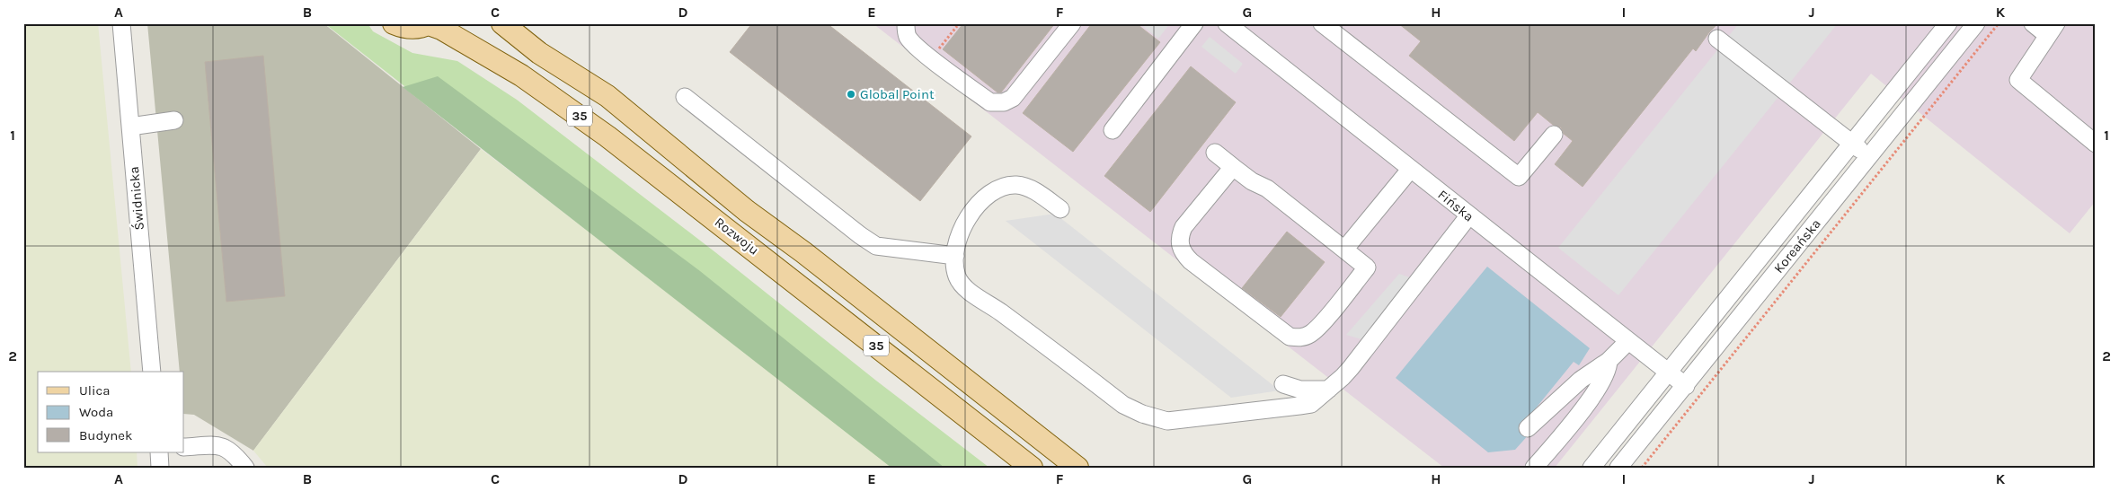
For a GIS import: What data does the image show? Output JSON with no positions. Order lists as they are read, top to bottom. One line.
{"streets":{"main road":["35","Rozwoju"],"street":["Świdnicka","Fińska","Koreańska"]},"crossings":[["35","Rozwoju"],["Fińska","Koreańska"]],"places":["Global Point"],"legend":["Ulica","Woda","Budynek"],"grid":{"columns":["A","B","C","D","E","F","G","H","I","J","K"],"rows":["1","2"]}}
